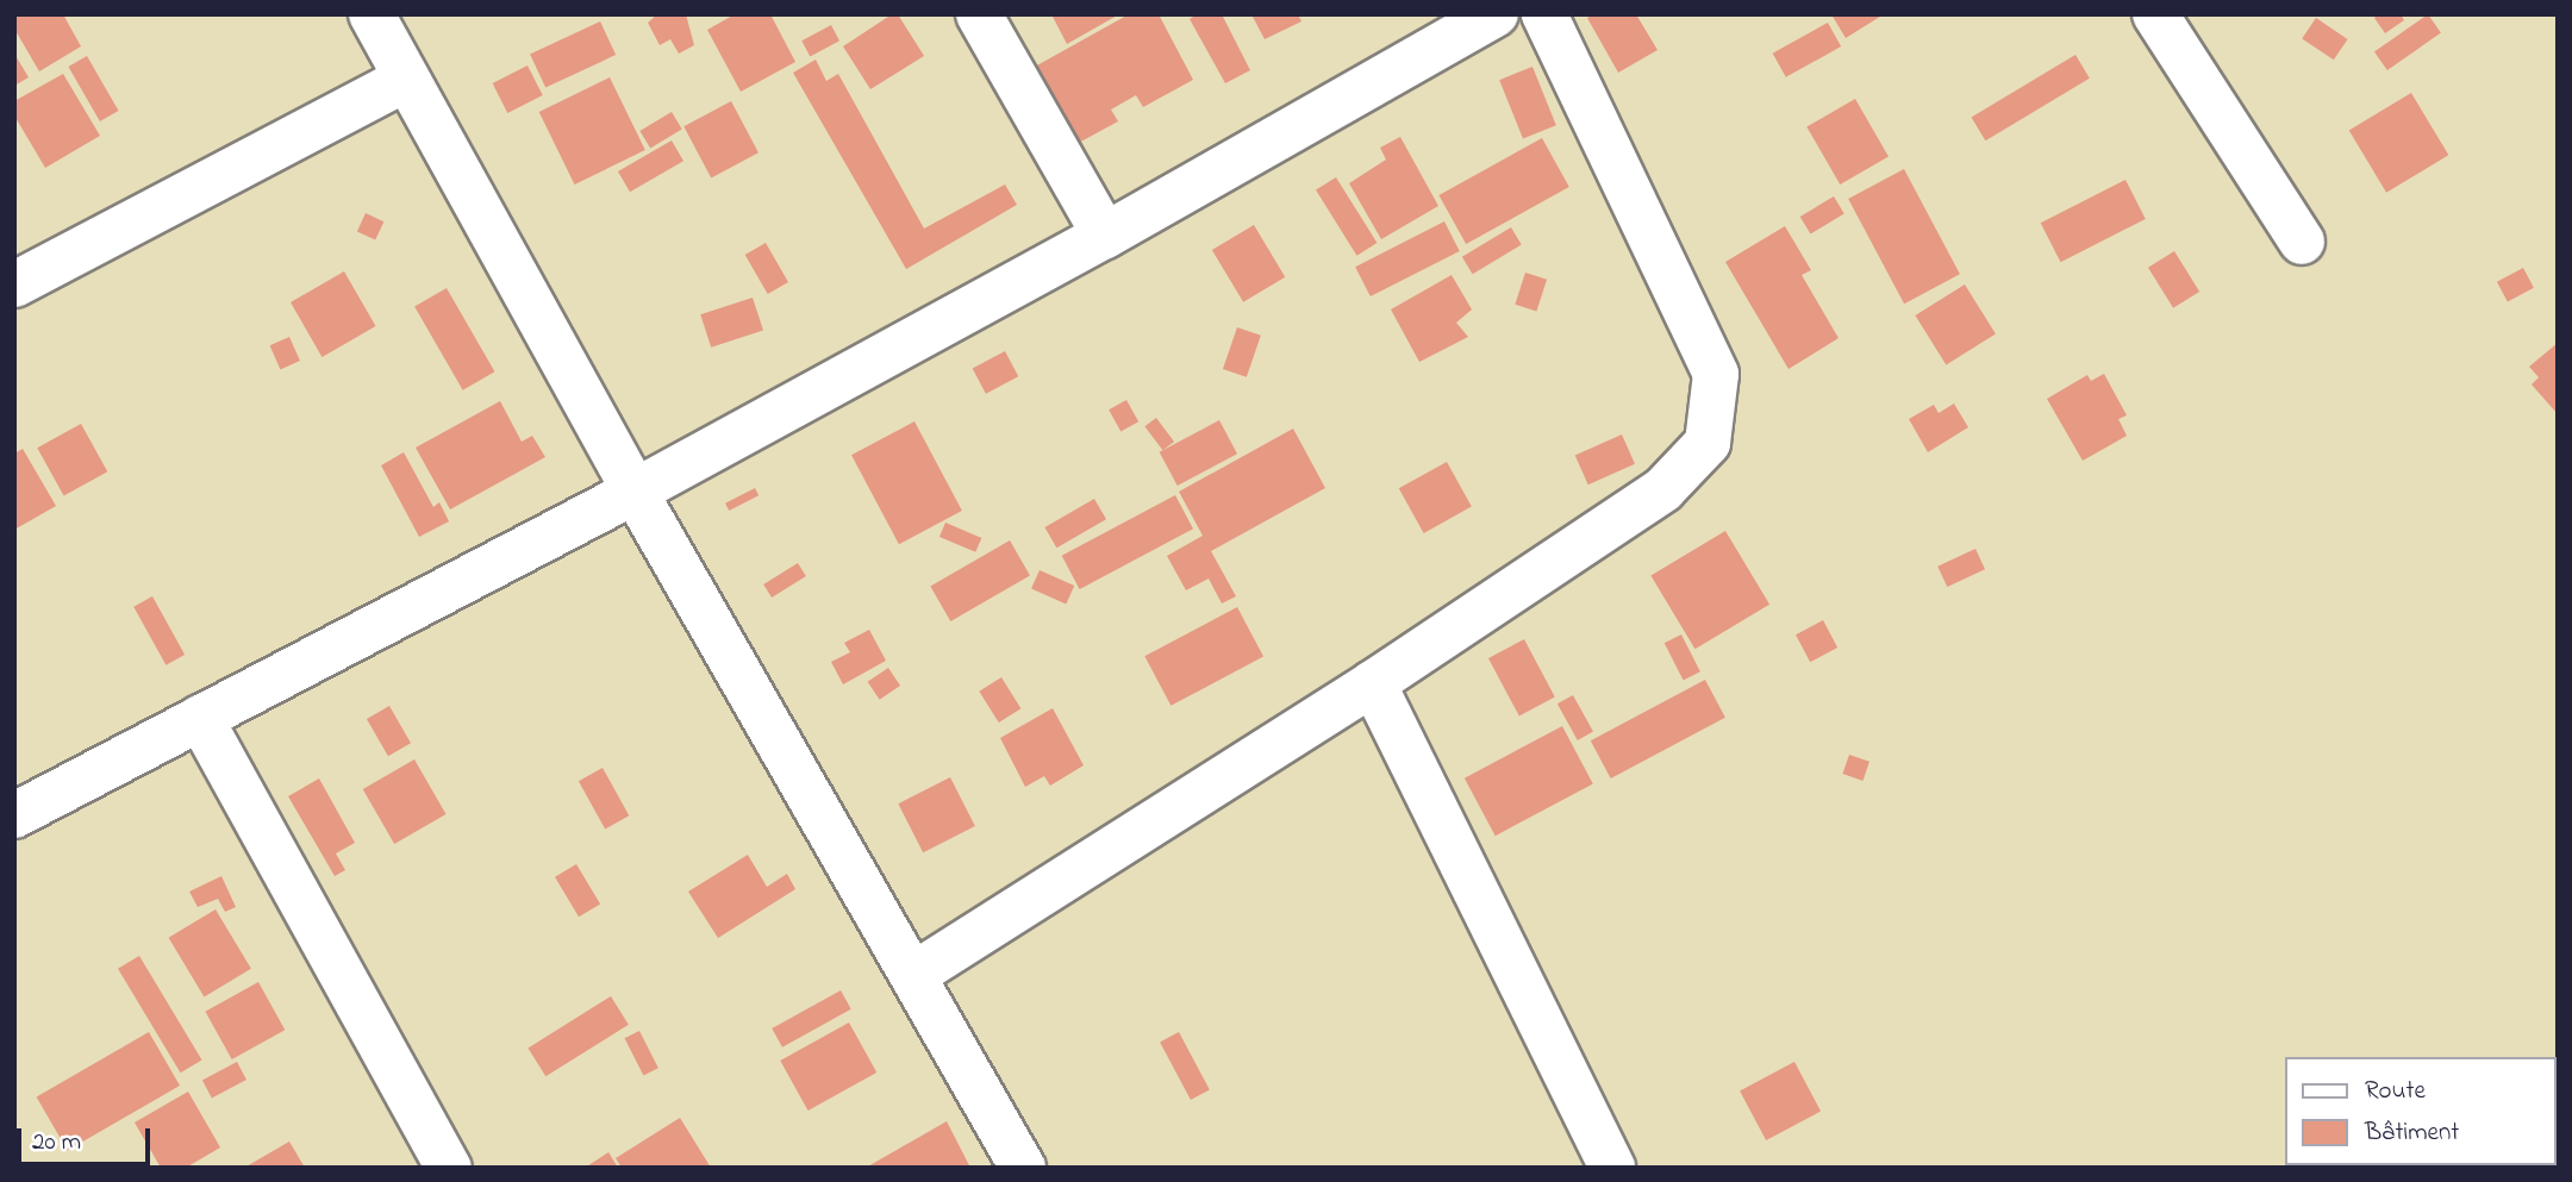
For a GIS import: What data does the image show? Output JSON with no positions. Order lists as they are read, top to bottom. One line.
{"legend":["Route","Bâtiment"],"scale_bar":"20 m"}
